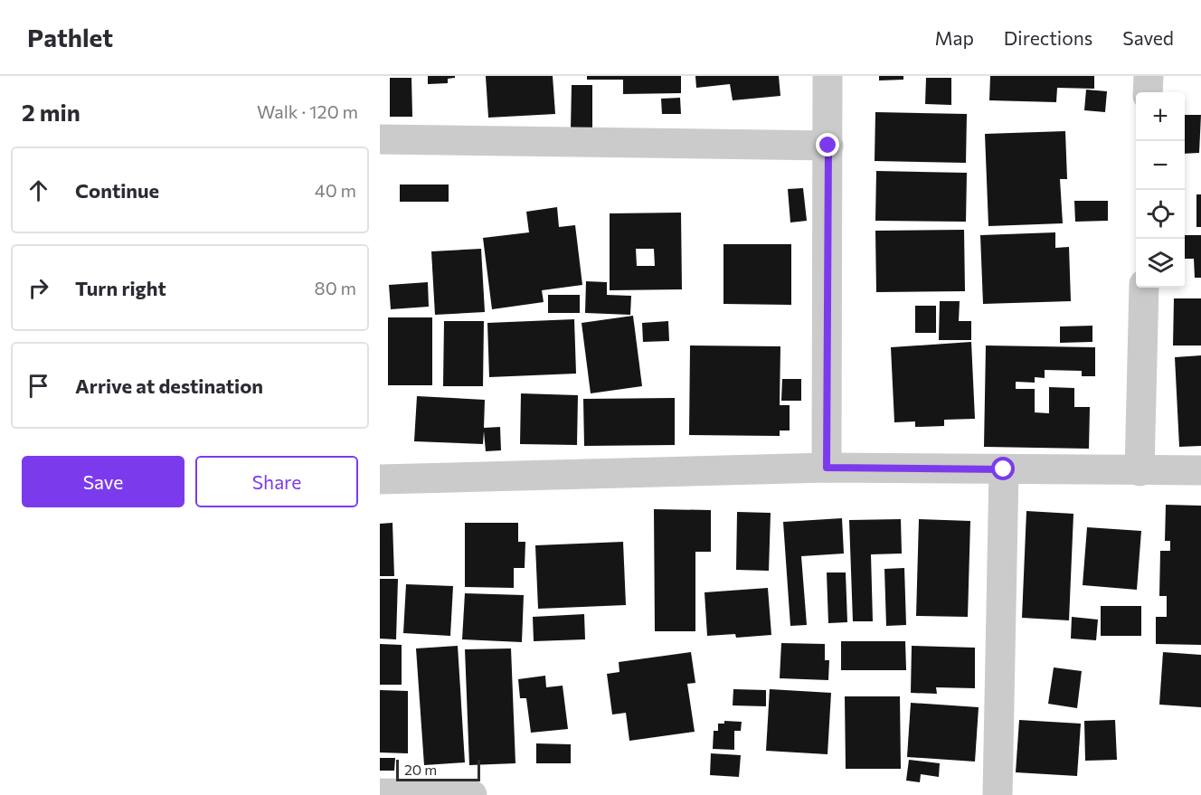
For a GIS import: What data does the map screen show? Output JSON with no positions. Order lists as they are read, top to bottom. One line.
{"scale_bar":"20 m","page":{"header":"Pathlet","nav":["Map","Directions","Saved"],"heading":["2 min","Walk · 120 m"],"map_buttons":["+","−"],"list":[["Continue","40 m"],["Turn right","80 m"],"Arrive at destination"],"buttons":["Save","Share"],"scale":"20 m"}}
